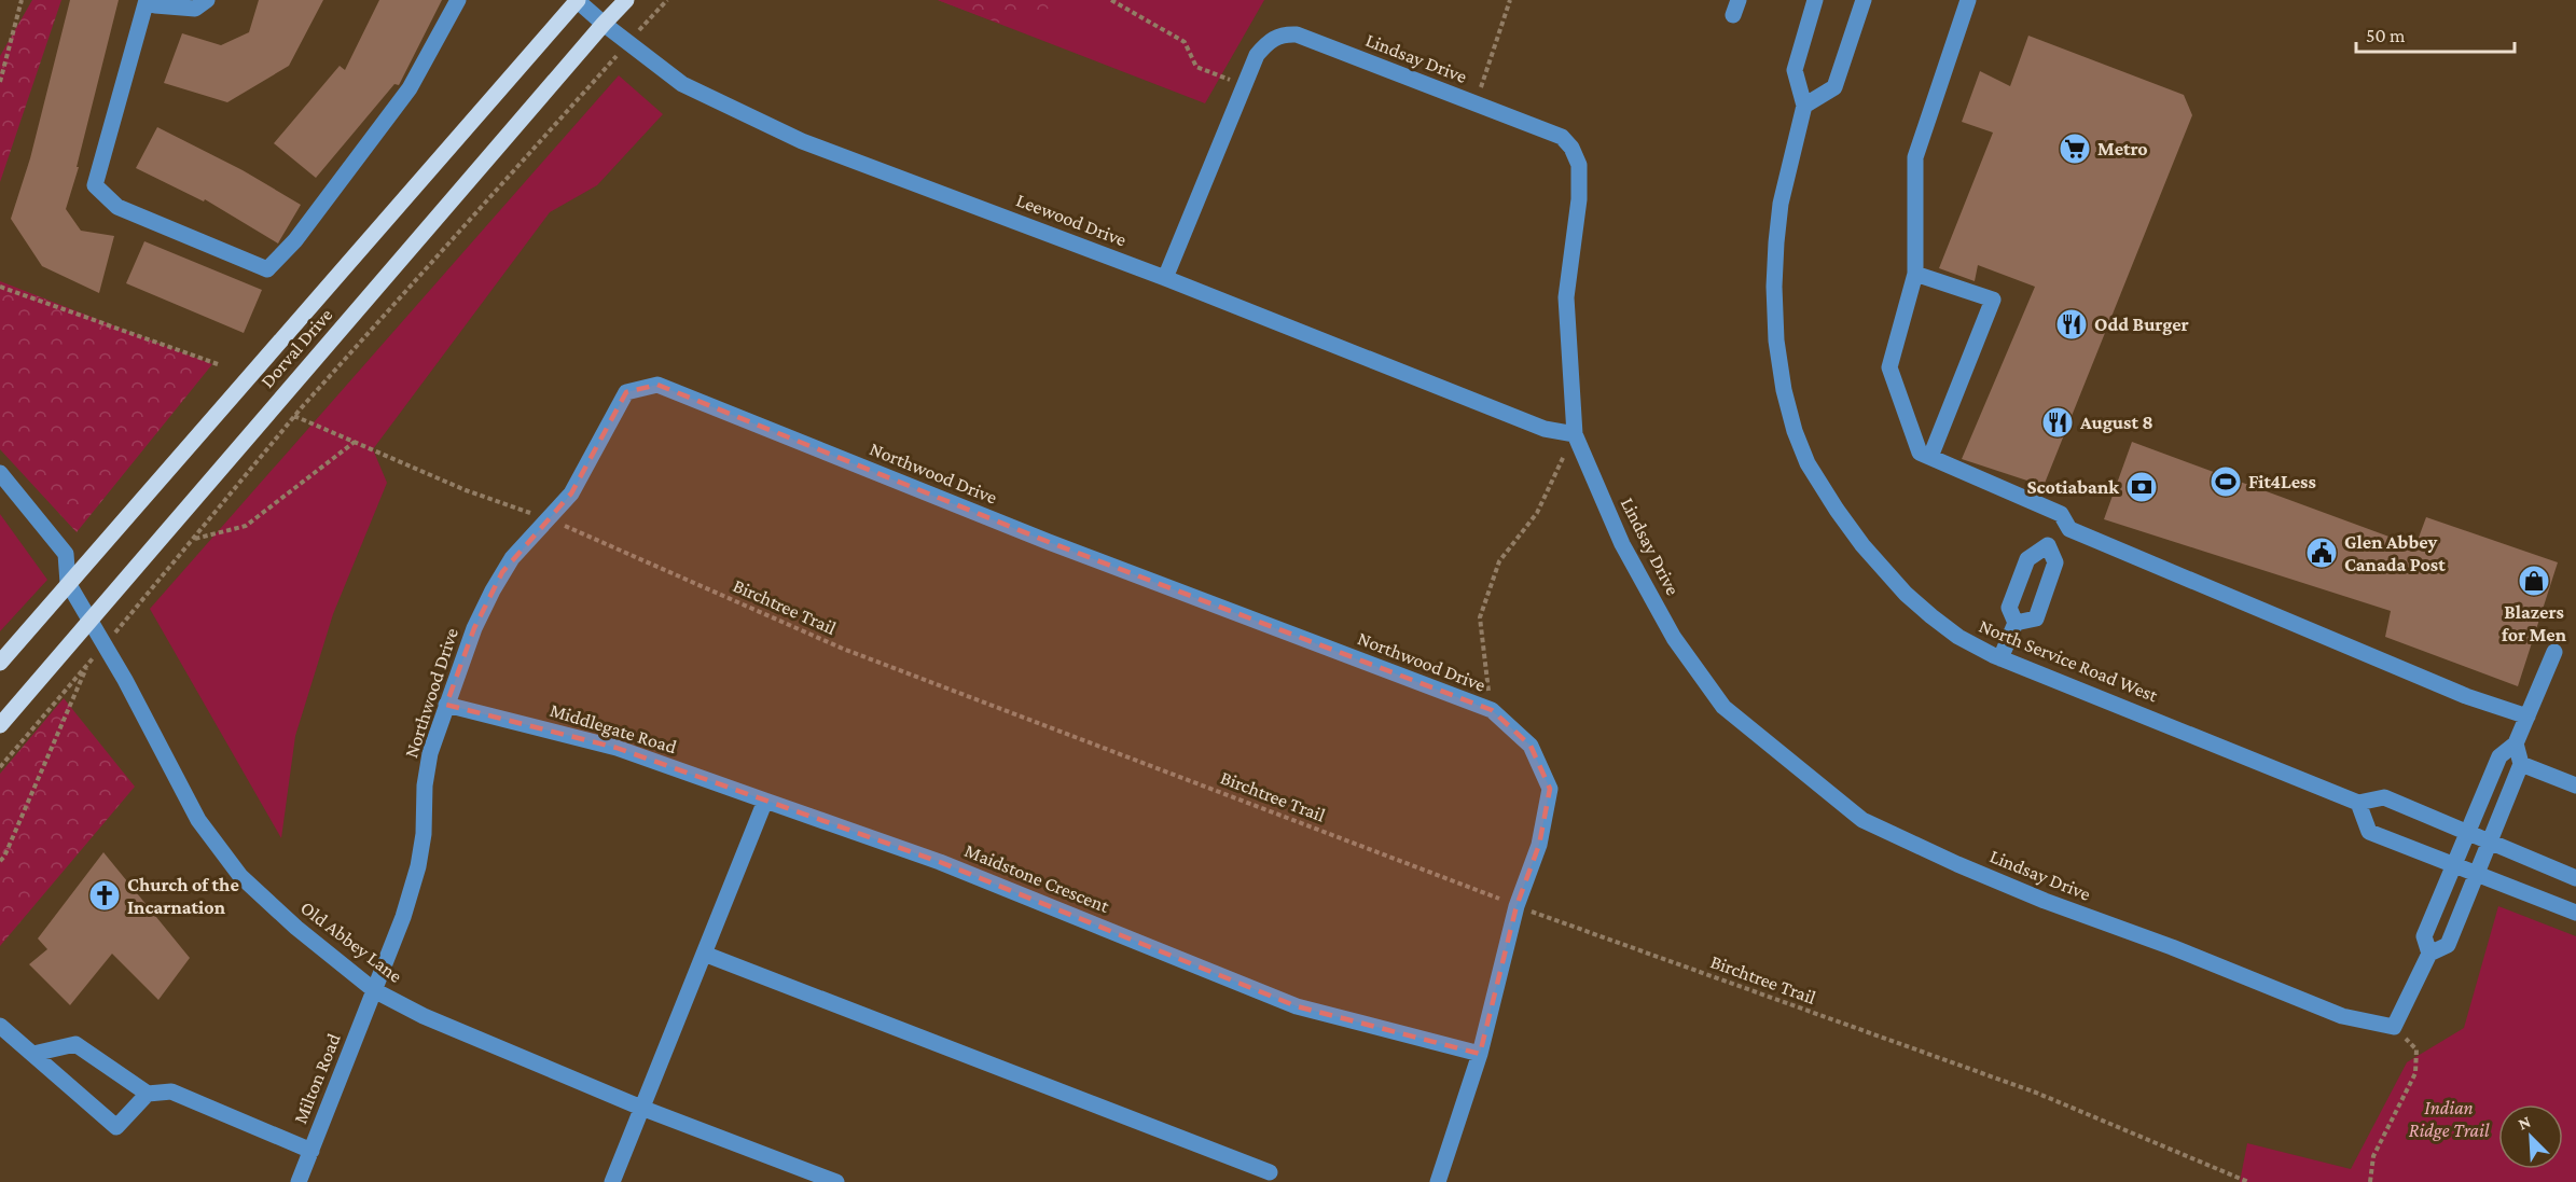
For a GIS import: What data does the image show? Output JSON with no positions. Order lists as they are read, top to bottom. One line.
{"streets":{"main road":["Dorval Drive"],"street":["Lindsay Drive","Leewood Drive","Northwood Drive","North Service Road West","Middlegate Road","Maidstone Crescent","Old Abbey Lane","Milton Road"],"path":["Birchtree Trail"]},"crossings":[["Lindsay Drive","Leewood Drive"],["Leewood Drive","Dorval Drive"],["Dorval Drive","Old Abbey Lane"],["Northwood Drive","Birchtree Trail"],["Northwood Drive","Middlegate Road"],["Northwood Drive","Maidstone Crescent"],["Northwood Drive","Old Abbey Lane"],["Northwood Drive","Milton Road"],["Middlegate Road","Maidstone Crescent"],["Old Abbey Lane","Milton Road"]],"parks":["Indian Ridge Trail"],"places":{"supermarket":["Metro"],"restaurant":["Odd Burger","August 8"],"sports":["Fit4Less"],"bank":["Scotiabank"],"public building":["Glen Abbey Canada Post"],"shop":["Blazers for Men"],"church":["Church of the Incarnation"]},"scale_bar":"50 m","north":"top left"}
